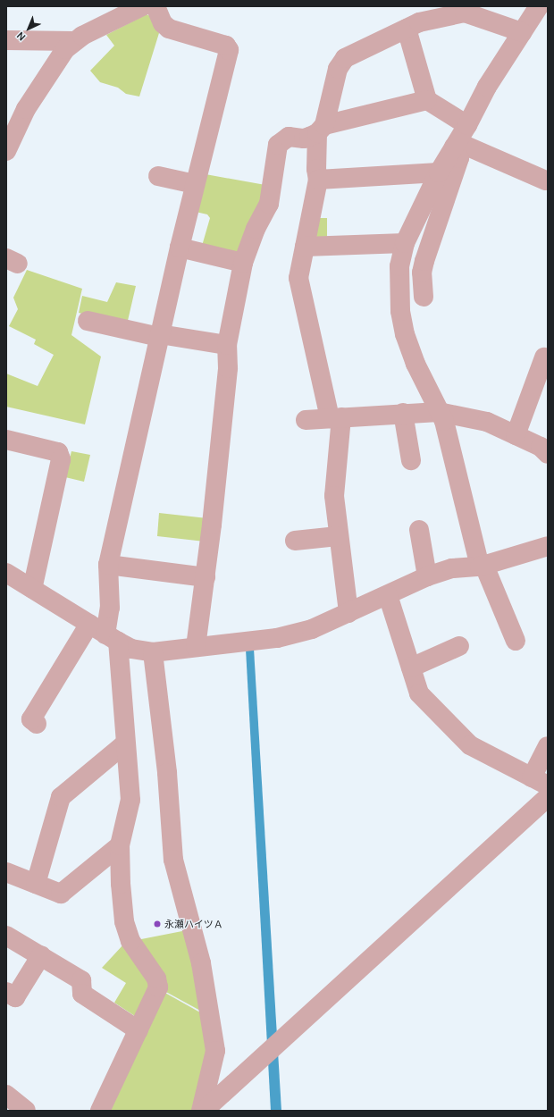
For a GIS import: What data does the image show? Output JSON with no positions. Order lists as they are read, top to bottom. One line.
{"places":["永瀬ハイツＡ"],"north":"bottom left"}
